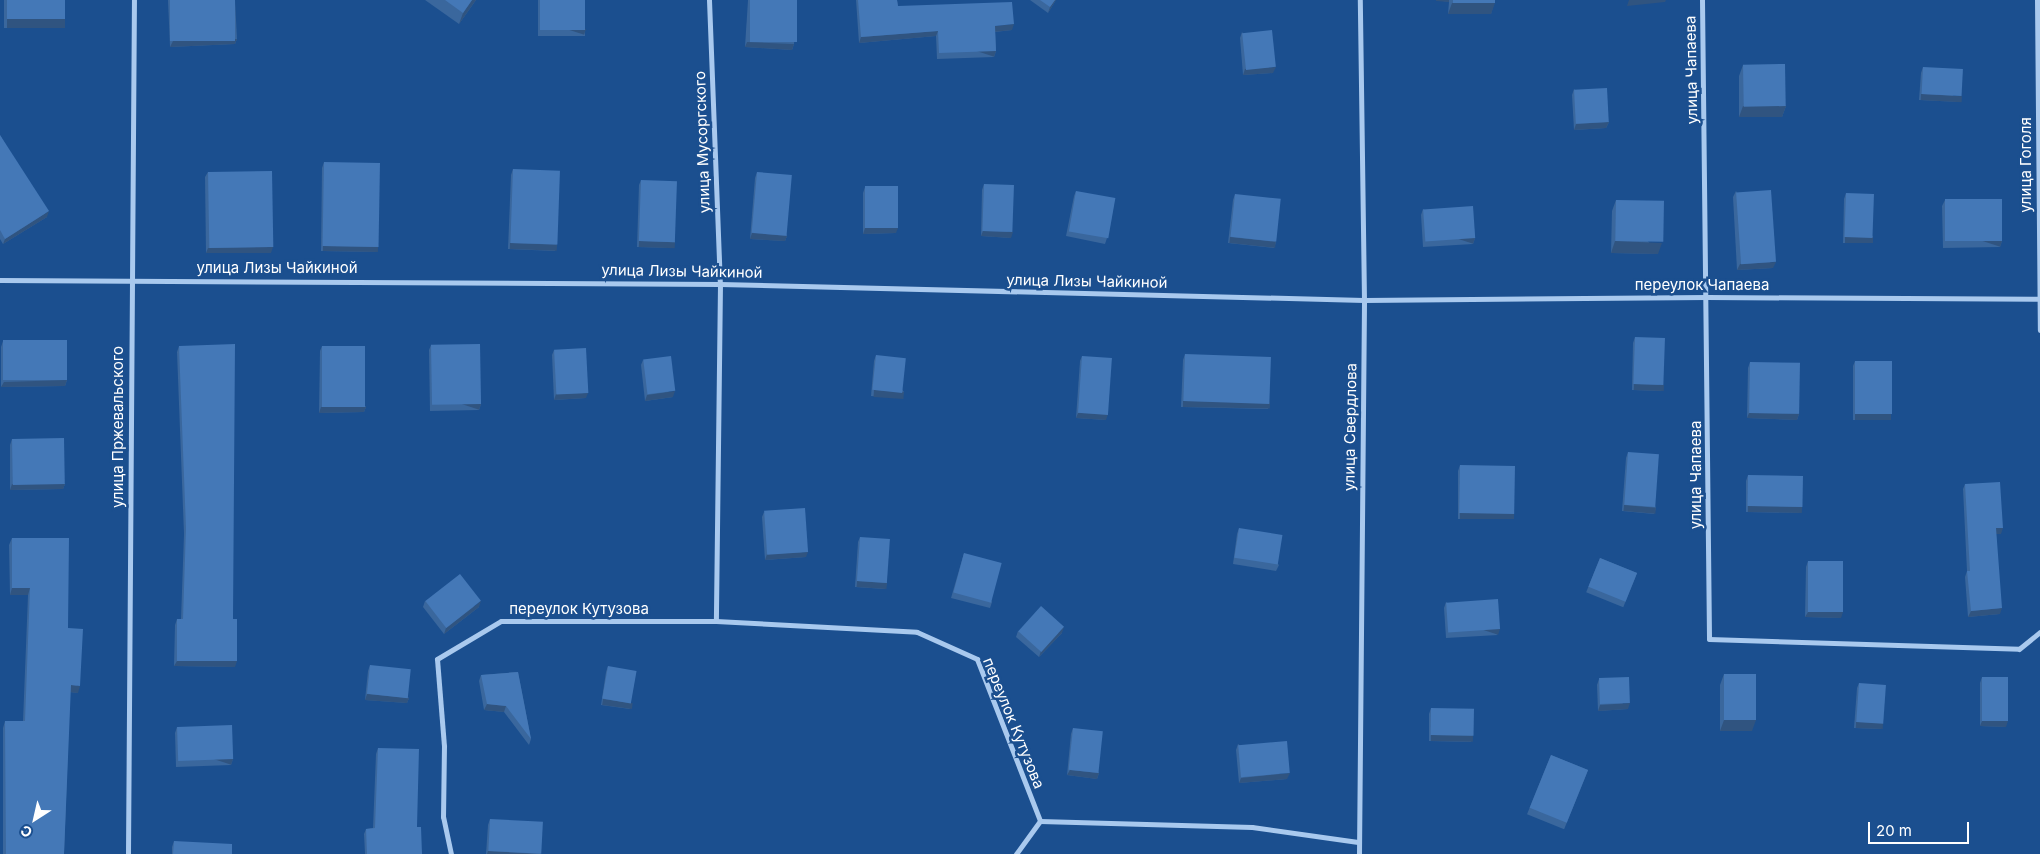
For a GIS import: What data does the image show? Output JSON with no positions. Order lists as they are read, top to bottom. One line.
{"streets":{"street":["улица Чапаева","улица Мусоргского","улица Гоголя","улица Лизы Чайкиной","переулок Чапаева","улица Пржевальского","улица Свердлова","переулок Кутузова"]},"crossings":[["улица Чапаева","переулок Чапаева"],["улица Мусоргского","улица Лизы Чайкиной"],["улица Гоголя","переулок Чапаева"],["улица Лизы Чайкиной","переулок Чапаева"],["улица Лизы Чайкиной","улица Пржевальского"],["улица Лизы Чайкиной","улица Свердлова"],["переулок Чапаева","улица Свердлова"]],"scale_bar":"20 m","north":"bottom left"}
